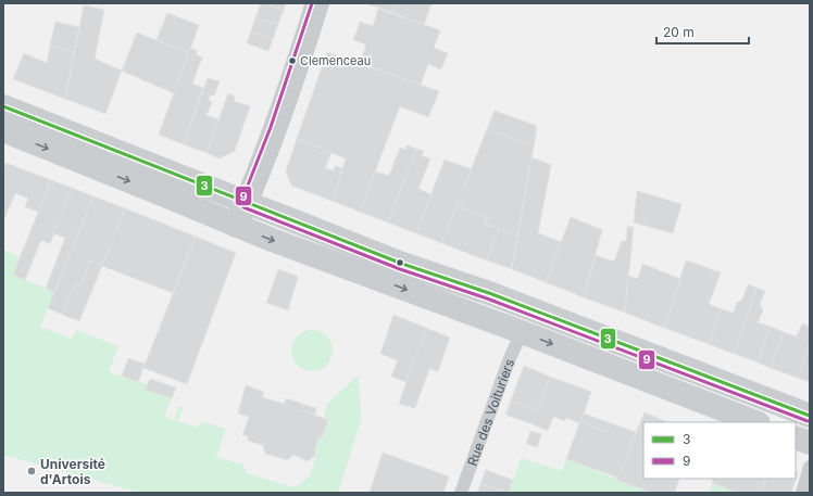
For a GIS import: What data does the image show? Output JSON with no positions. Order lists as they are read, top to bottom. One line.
{"streets":{"lane":["Rue des Voituriers"]},"places":["Clemenceau","Université d'Artois"],"lines":["transit line 9","transit line 3"],"legend":["3","9"],"scale_bar":"20 m"}
